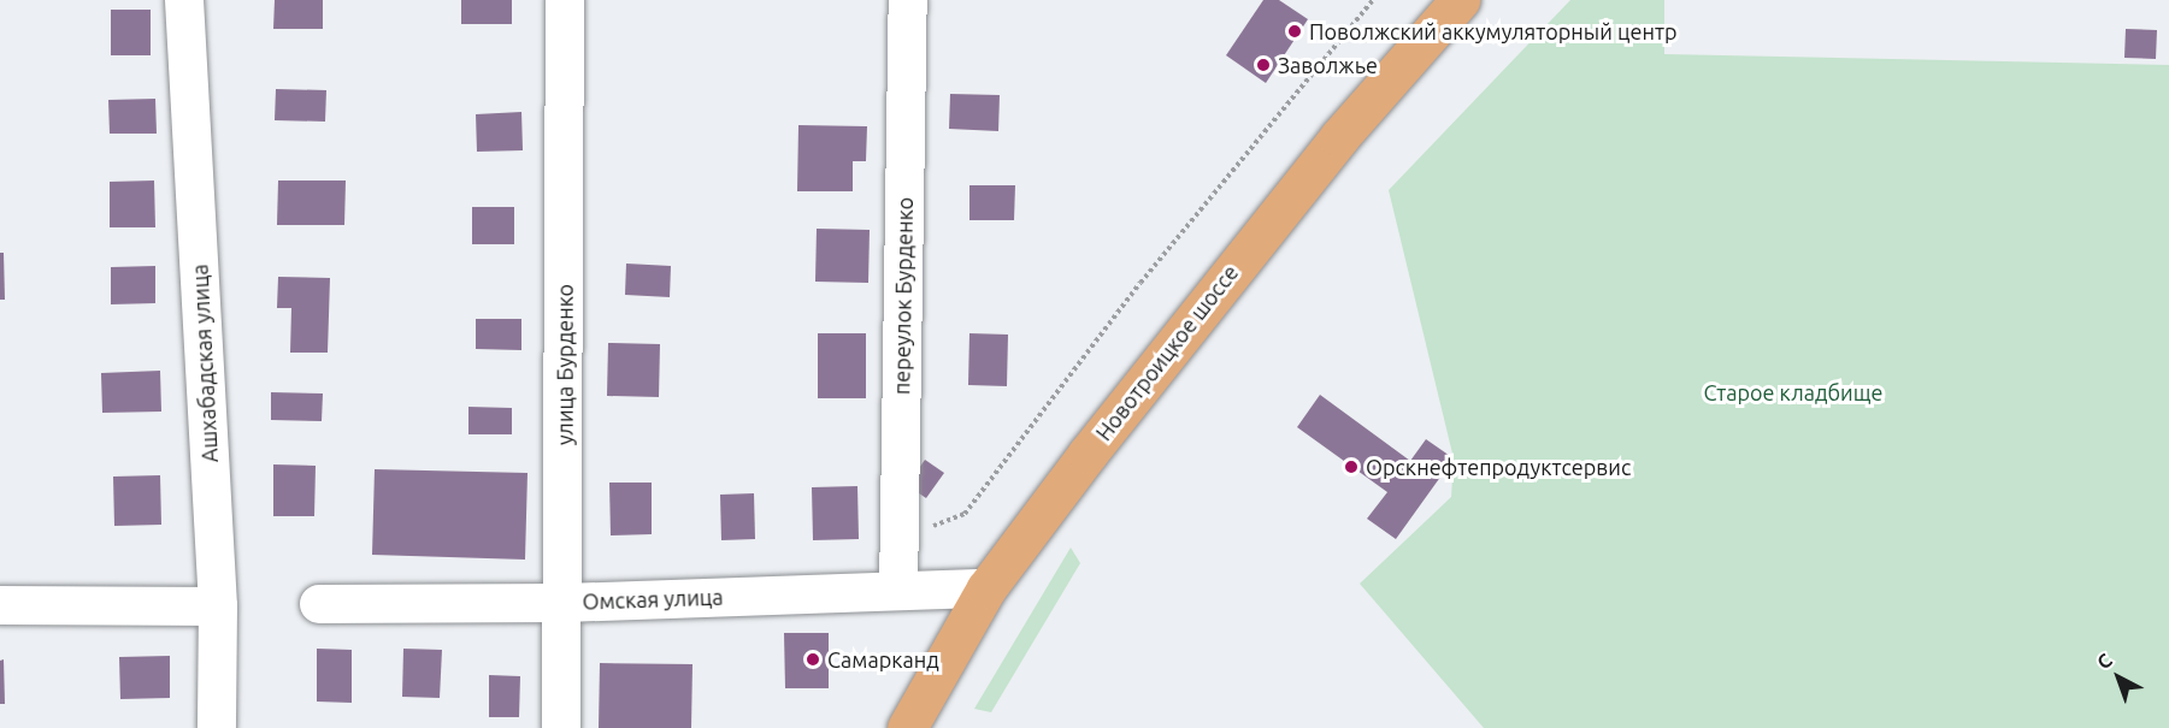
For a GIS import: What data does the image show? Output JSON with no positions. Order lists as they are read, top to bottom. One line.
{"streets":{"main road":["Новотроицкое шоссе"],"street":["переулок Бурденко","Ашхабадская улица","улица Бурденко","Омская улица"]},"crossings":[["переулок Бурденко","Омская улица"],["Новотроицкое шоссе","Омская улица"],["улица Бурденко","Омская улица"]],"parks":["Старое кладбище"],"places":["Поволжский аккумуляторный центр","Заволжье","Орскнефтепродуктсервис","Самарканд"],"north":"top left"}
